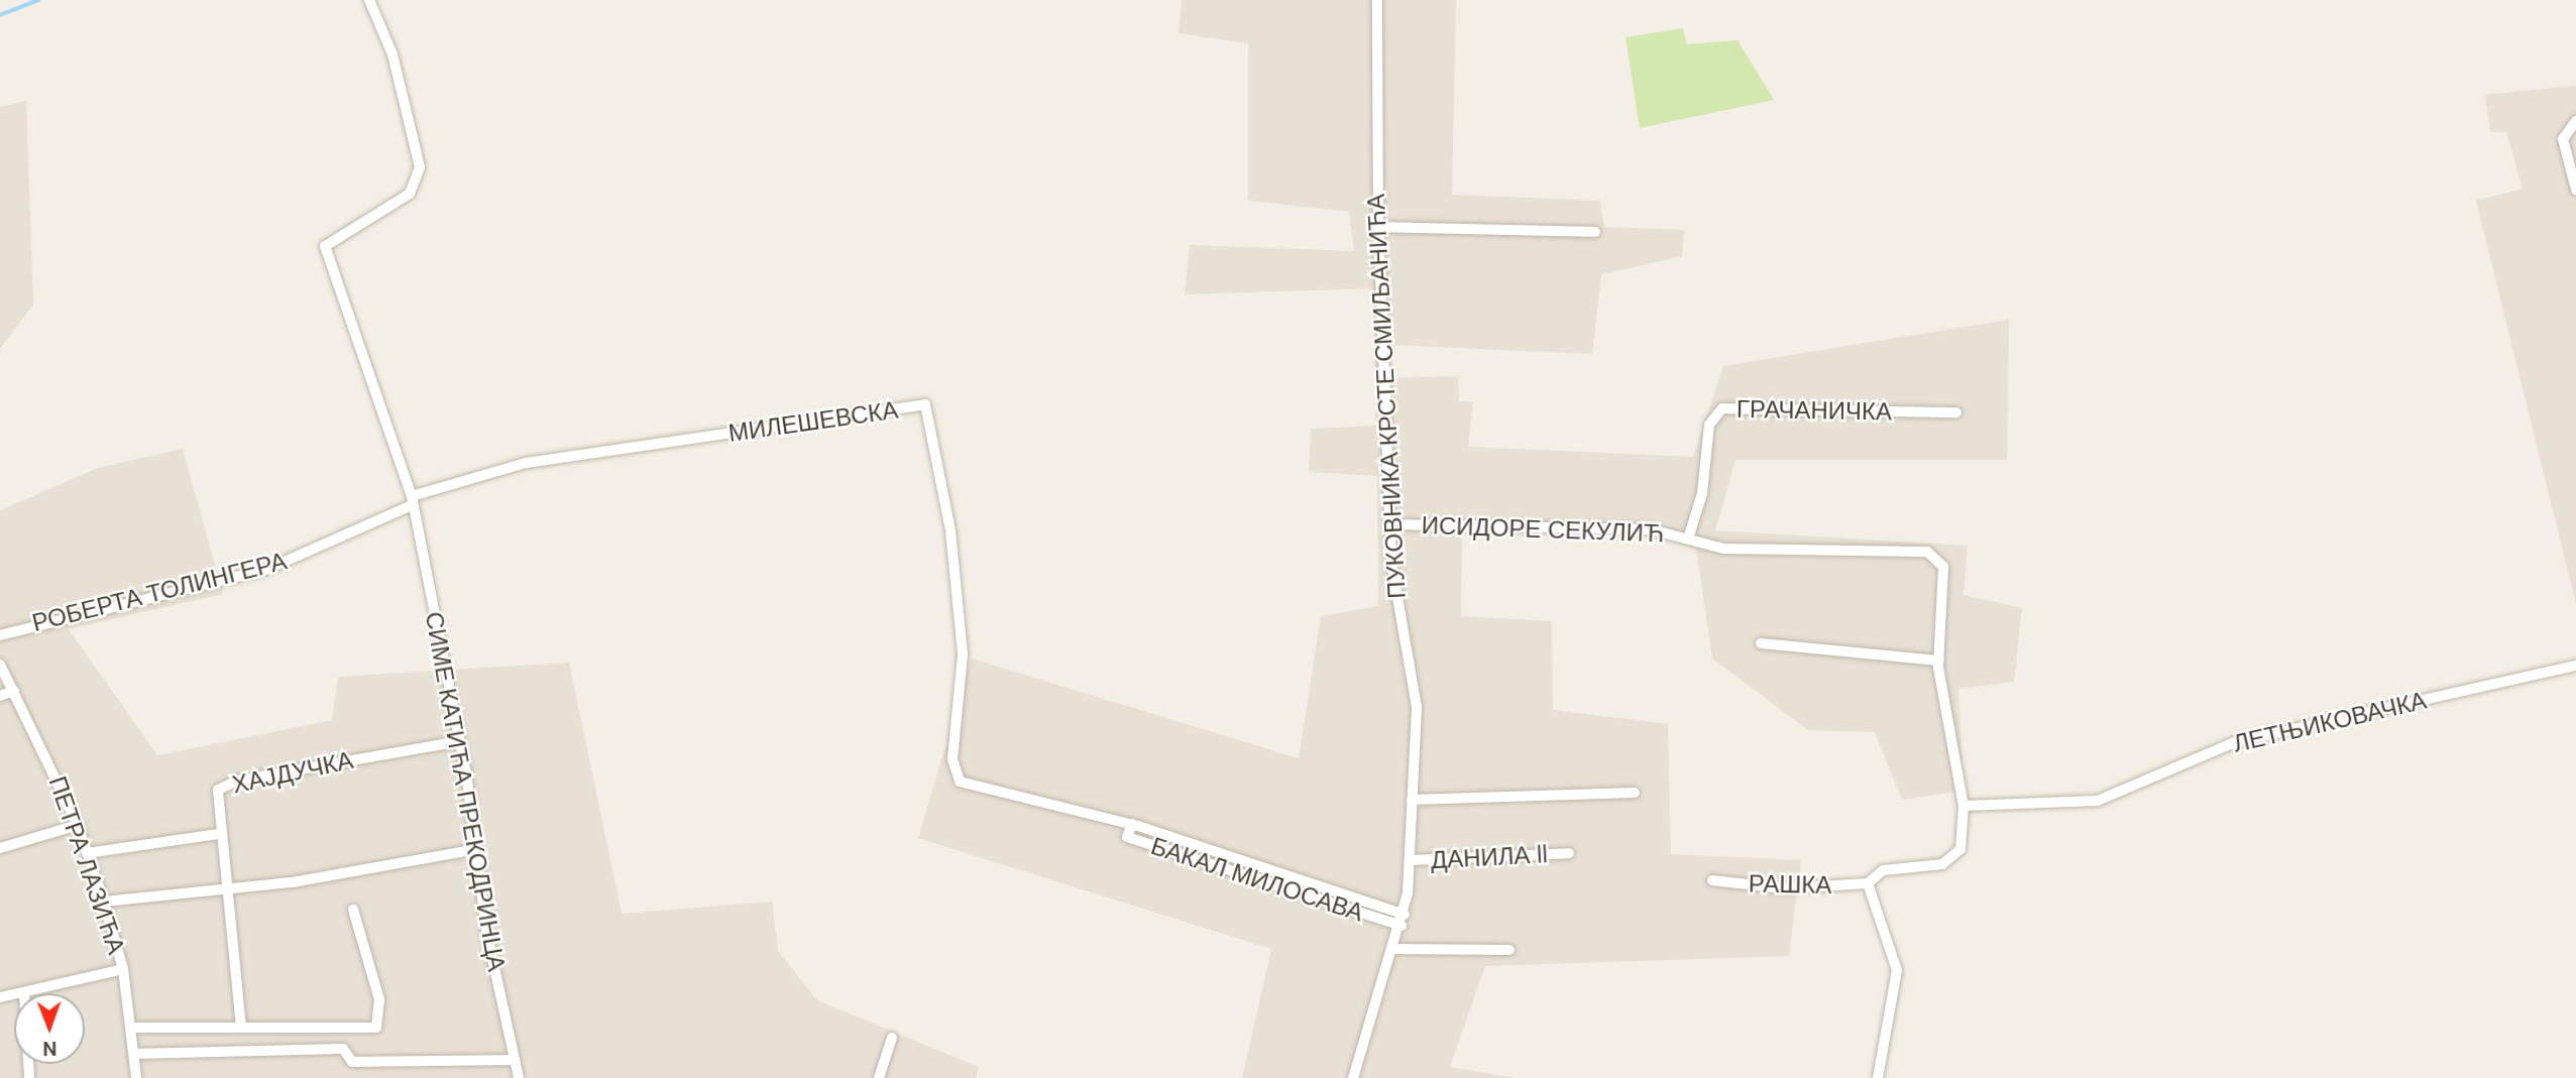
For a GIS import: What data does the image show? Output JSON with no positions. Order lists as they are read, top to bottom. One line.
{"streets":{"street":["ПУКОВНИКА КРСТЕ СМИЉАНИЋА","ГРАЧАНИЧКА","МИЛЕШЕВСКА","ИСИДОРЕ СЕКУЛИЋ","РОБЕРТА ТОЛИНГЕРА","ЛЕТЊИКОВАЧКА","ХАЈДУЧКА","СИМЕ КАТИЋА ПРЕКОДРИНЦА","ДАНИЛА II","ПЕТРА ЛАЗИЋА","БАКАЛ МИЛОСАВА","РАШКА"]},"crossings":[["ПУКОВНИКА КРСТЕ СМИЉАНИЋА","ИСИДОРЕ СЕКУЛИЋ"],["ПУКОВНИКА КРСТЕ СМИЉАНИЋА","ДАНИЛА II"],["ПУКОВНИКА КРСТЕ СМИЉАНИЋА","БАКАЛ МИЛОСАВА"],["ГРАЧАНИЧКА","ИСИДОРЕ СЕКУЛИЋ"],["МИЛЕШЕВСКА","РОБЕРТА ТОЛИНГЕРА"],["МИЛЕШЕВСКА","СИМЕ КАТИЋА ПРЕКОДРИНЦА"],["МИЛЕШЕВСКА","БАКАЛ МИЛОСАВА"],["ИСИДОРЕ СЕКУЛИЋ","ЛЕТЊИКОВАЧКА"],["ИСИДОРЕ СЕКУЛИЋ","РАШКА"],["РОБЕРТА ТОЛИНГЕРА","СИМЕ КАТИЋА ПРЕКОДРИНЦА"],["ХАЈДУЧКА","СИМЕ КАТИЋА ПРЕКОДРИНЦА"]],"north":"bottom"}
